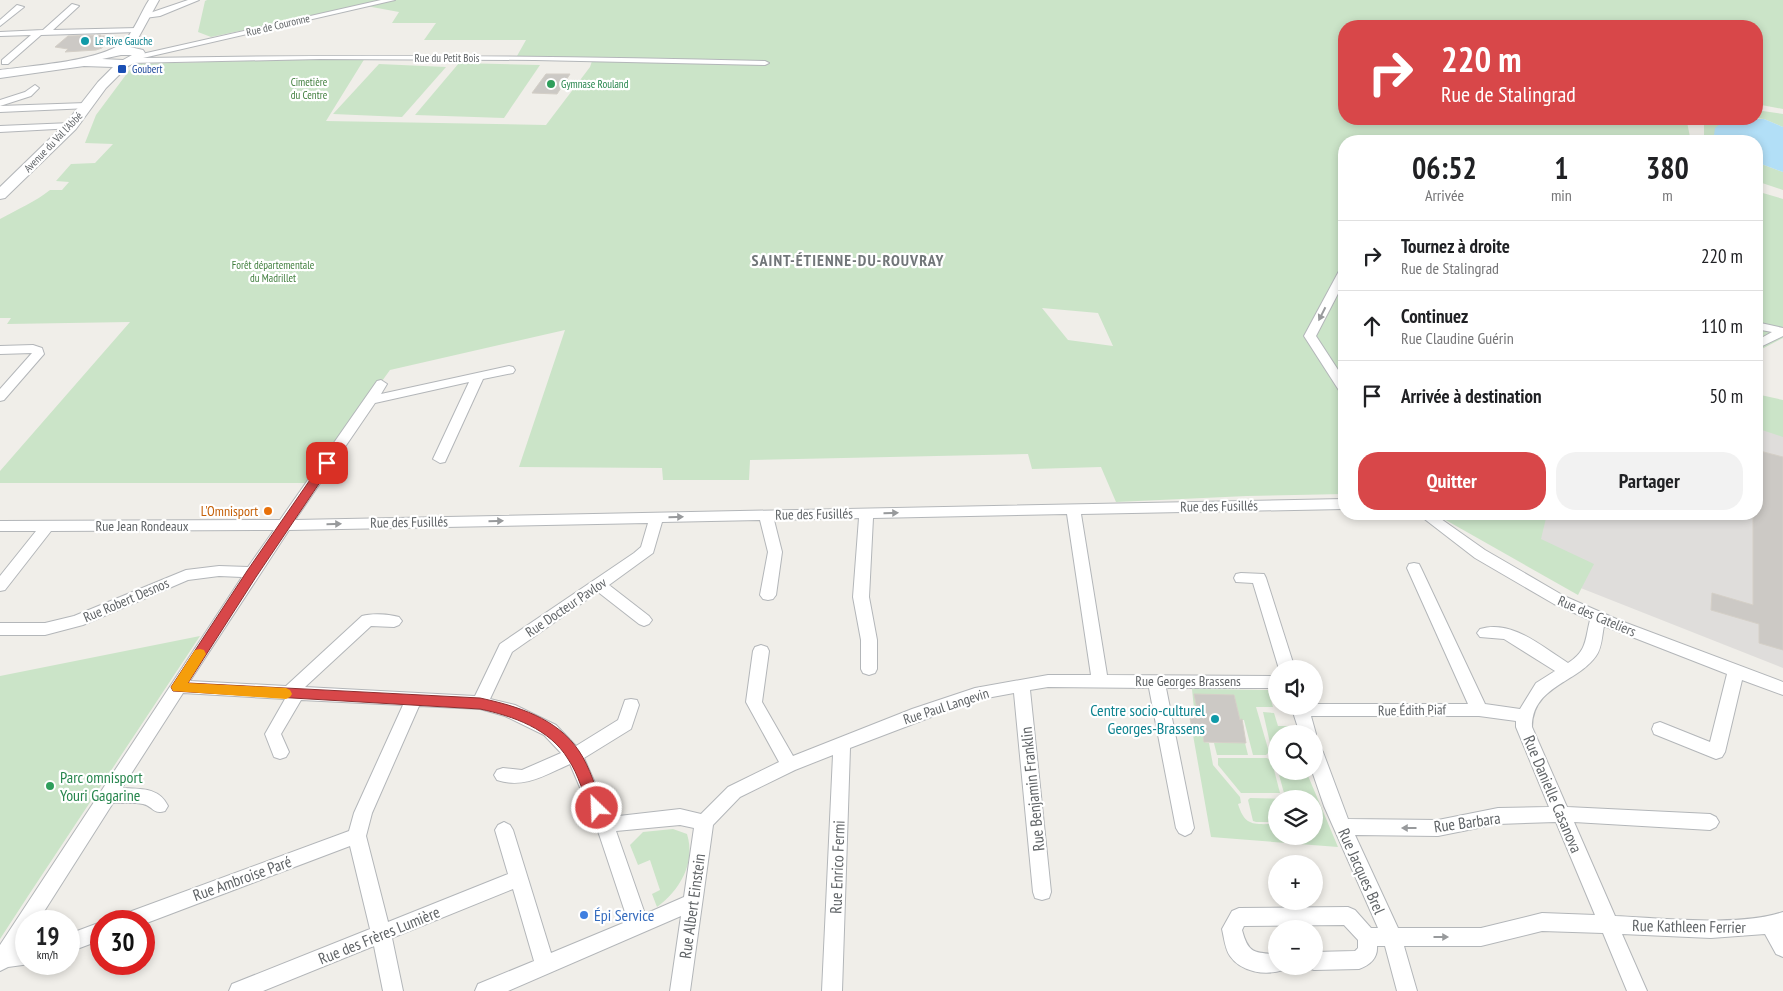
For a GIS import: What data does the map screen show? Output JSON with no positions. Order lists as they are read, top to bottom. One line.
{"streets":{"main road":["Avenue du Val l'Abbé"],"street":["Rue de Couronne","Rue du Petit Bois","Rue des Fusillés","Rue Jean Rondeaux","Rue Robert Desnos","Rue Docteur Pavlov","Rue des Cateliers","Rue Georges Brassens","Rue Paul Langevin","Rue Édith Piaf","Rue Benjamin Franklin","Rue Danielle Casanova","Rue Barbara","Rue Enrico Fermi","Rue Jacques Brel","Rue Ambroise Paré","Rue Albert Einstein","Rue Kathleen Ferrier","Rue des Frères Lumière"]},"crossings":[["Rue de Couronne","Rue du Petit Bois"],["Rue de Couronne","Avenue du Val l'Abbé"],["Rue du Petit Bois","Avenue du Val l'Abbé"],["Rue des Fusillés","Rue Jean Rondeaux"],["Rue des Fusillés","Rue Docteur Pavlov"],["Rue des Cateliers","Rue Danielle Casanova"],["Rue Georges Brassens","Rue Paul Langevin"],["Rue Paul Langevin","Rue Benjamin Franklin"],["Rue Paul Langevin","Rue Enrico Fermi"],["Rue Paul Langevin","Rue Albert Einstein"],["Rue Édith Piaf","Rue Danielle Casanova"],["Rue Danielle Casanova","Rue Barbara"],["Rue Danielle Casanova","Rue Kathleen Ferrier"],["Rue Barbara","Rue Jacques Brel"],["Rue Jacques Brel","Rue Kathleen Ferrier"]],"one_way":["Rue des Fusillés","Rue Barbara","Rue Kathleen Ferrier"],"districts":["SAINT-ÉTIENNE-DU-ROUVRAY"],"parks":["Cimetière du Centre","Forêt départementale du Madrillet"],"places":{"other":["Le Rive Gauche","Gymnase Rouland","L'Omnisport","Centre socio-culturel Georges-Brassens","Parc omnisport Youri Gagarine","Épi Service"],"transit":["Goubert"]},"page":{"turn":["220 m","Rue de Stalingrad"],"eta":["06:52","Arrivée","1","min","380","m"],"list":[{"name":"Tournez à droite","note":"Rue de Stalingrad","value":"220 m"},{"name":"Continuez","note":"Rue Claudine Guérin","value":"110 m"},{"name":"Arrivée à destination","value":"50 m"}],"buttons":["Quitter","Partager"],"map_buttons":["+","−"],"speed":"19 km/h","limit":"30"}}
